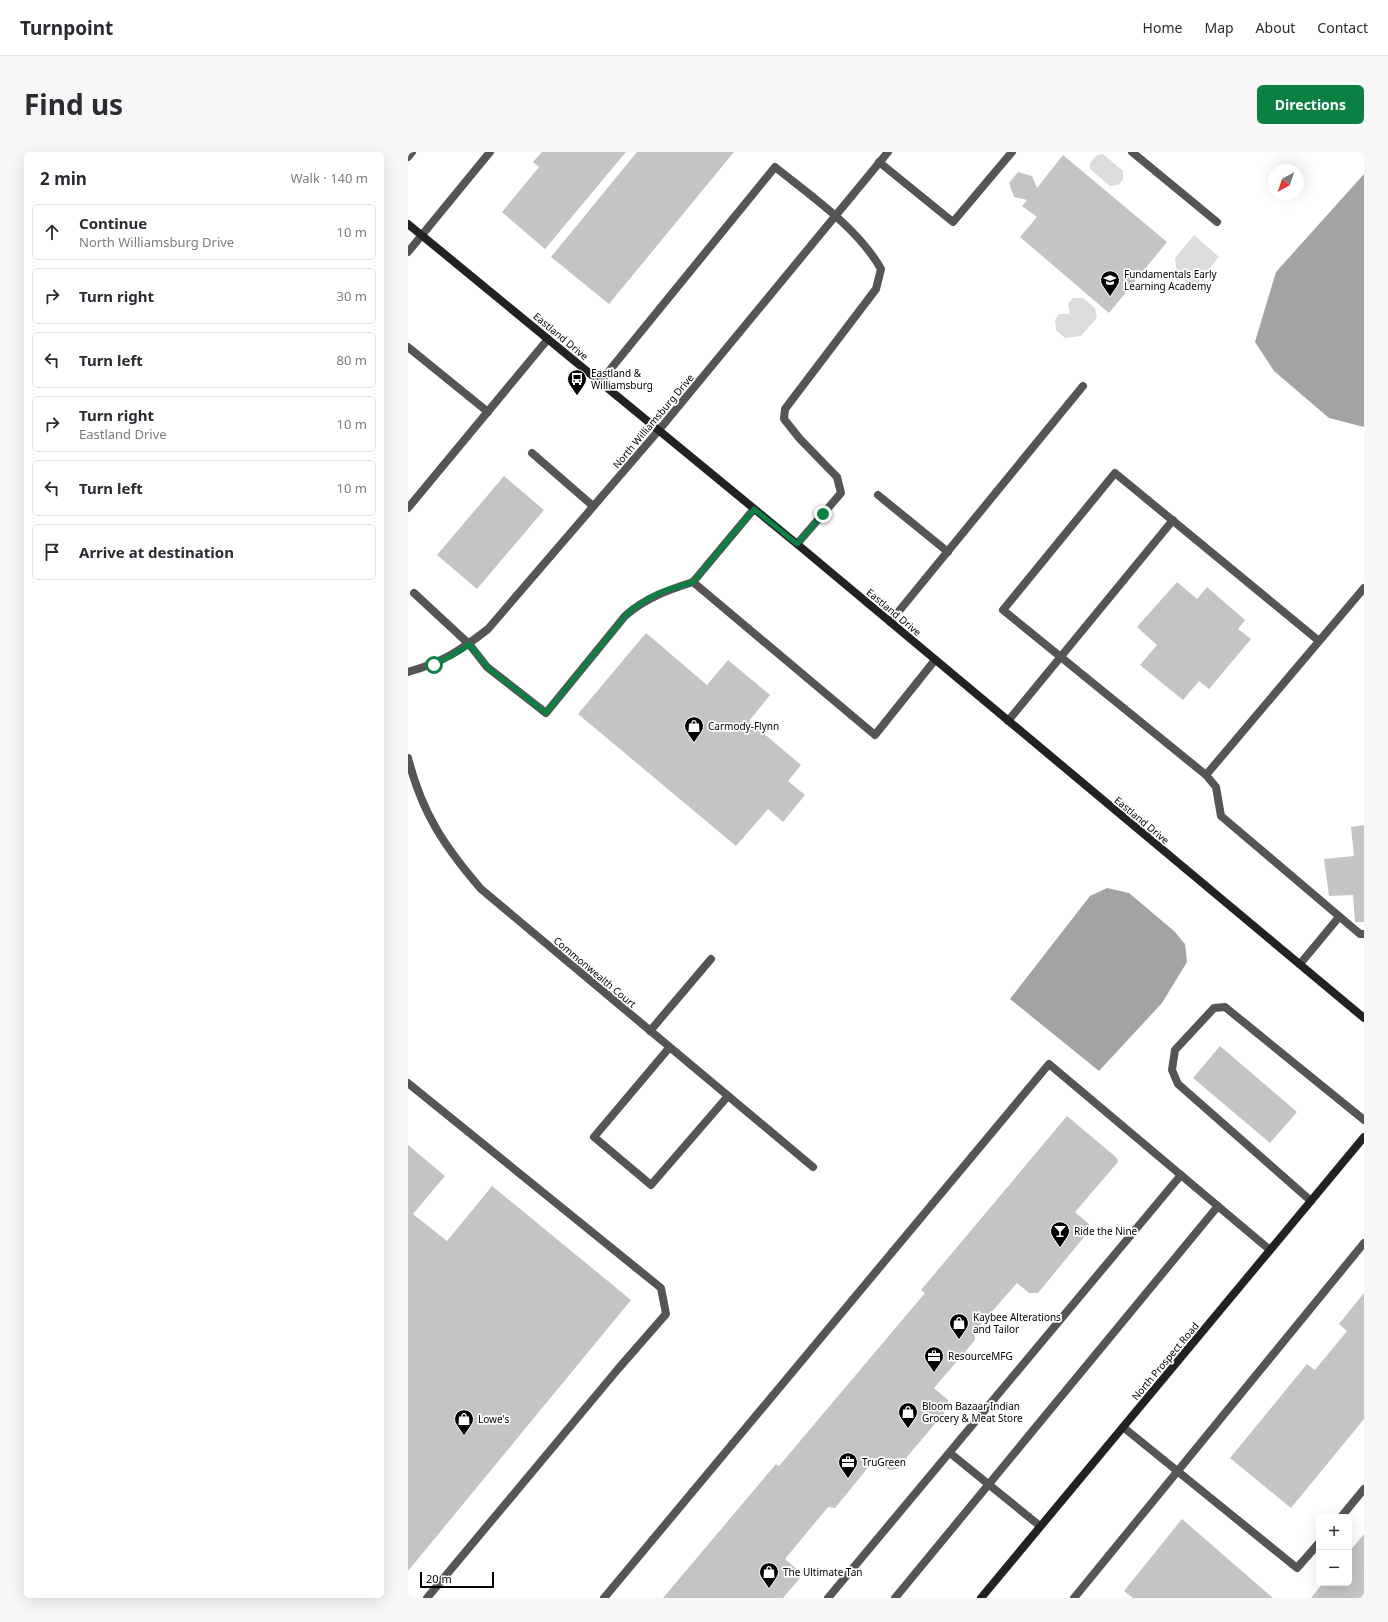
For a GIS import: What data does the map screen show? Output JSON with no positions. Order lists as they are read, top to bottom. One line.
{"streets":{"main road":["Eastland Drive","North Prospect Road"],"street":["North Williamsburg Drive","Commonwealth Court"]},"crossings":[["Eastland Drive","North Williamsburg Drive"]],"places":{"school or university":["Fundamentals Early Learning Academy"],"bus stop":["Eastland & Williamsburg"],"shop":["Carmody-Flynn","Kaybee Alterations and Tailor","Bloom Bazaar Indian Grocery & Meat Store","Lowe's","The Ultimate Tan"],"bar":["Ride the Nine"],"office":["ResourceMFG","TruGreen"]},"scale_bar":"20 m","north":"bottom left","page":{"header":"Turnpoint","nav":["Home","Map","About","Contact"],"title":"Find us","buttons":"Directions","heading":["2 min","Walk · 140 m"],"list":[["Continue","North Williamsburg Drive","10 m"],["Turn right","30 m"],["Turn left","80 m"],["Turn right","Eastland Drive","10 m"],["Turn left","10 m"],"Arrive at destination"],"map_buttons":["+","−"],"scale":"20 m"}}
